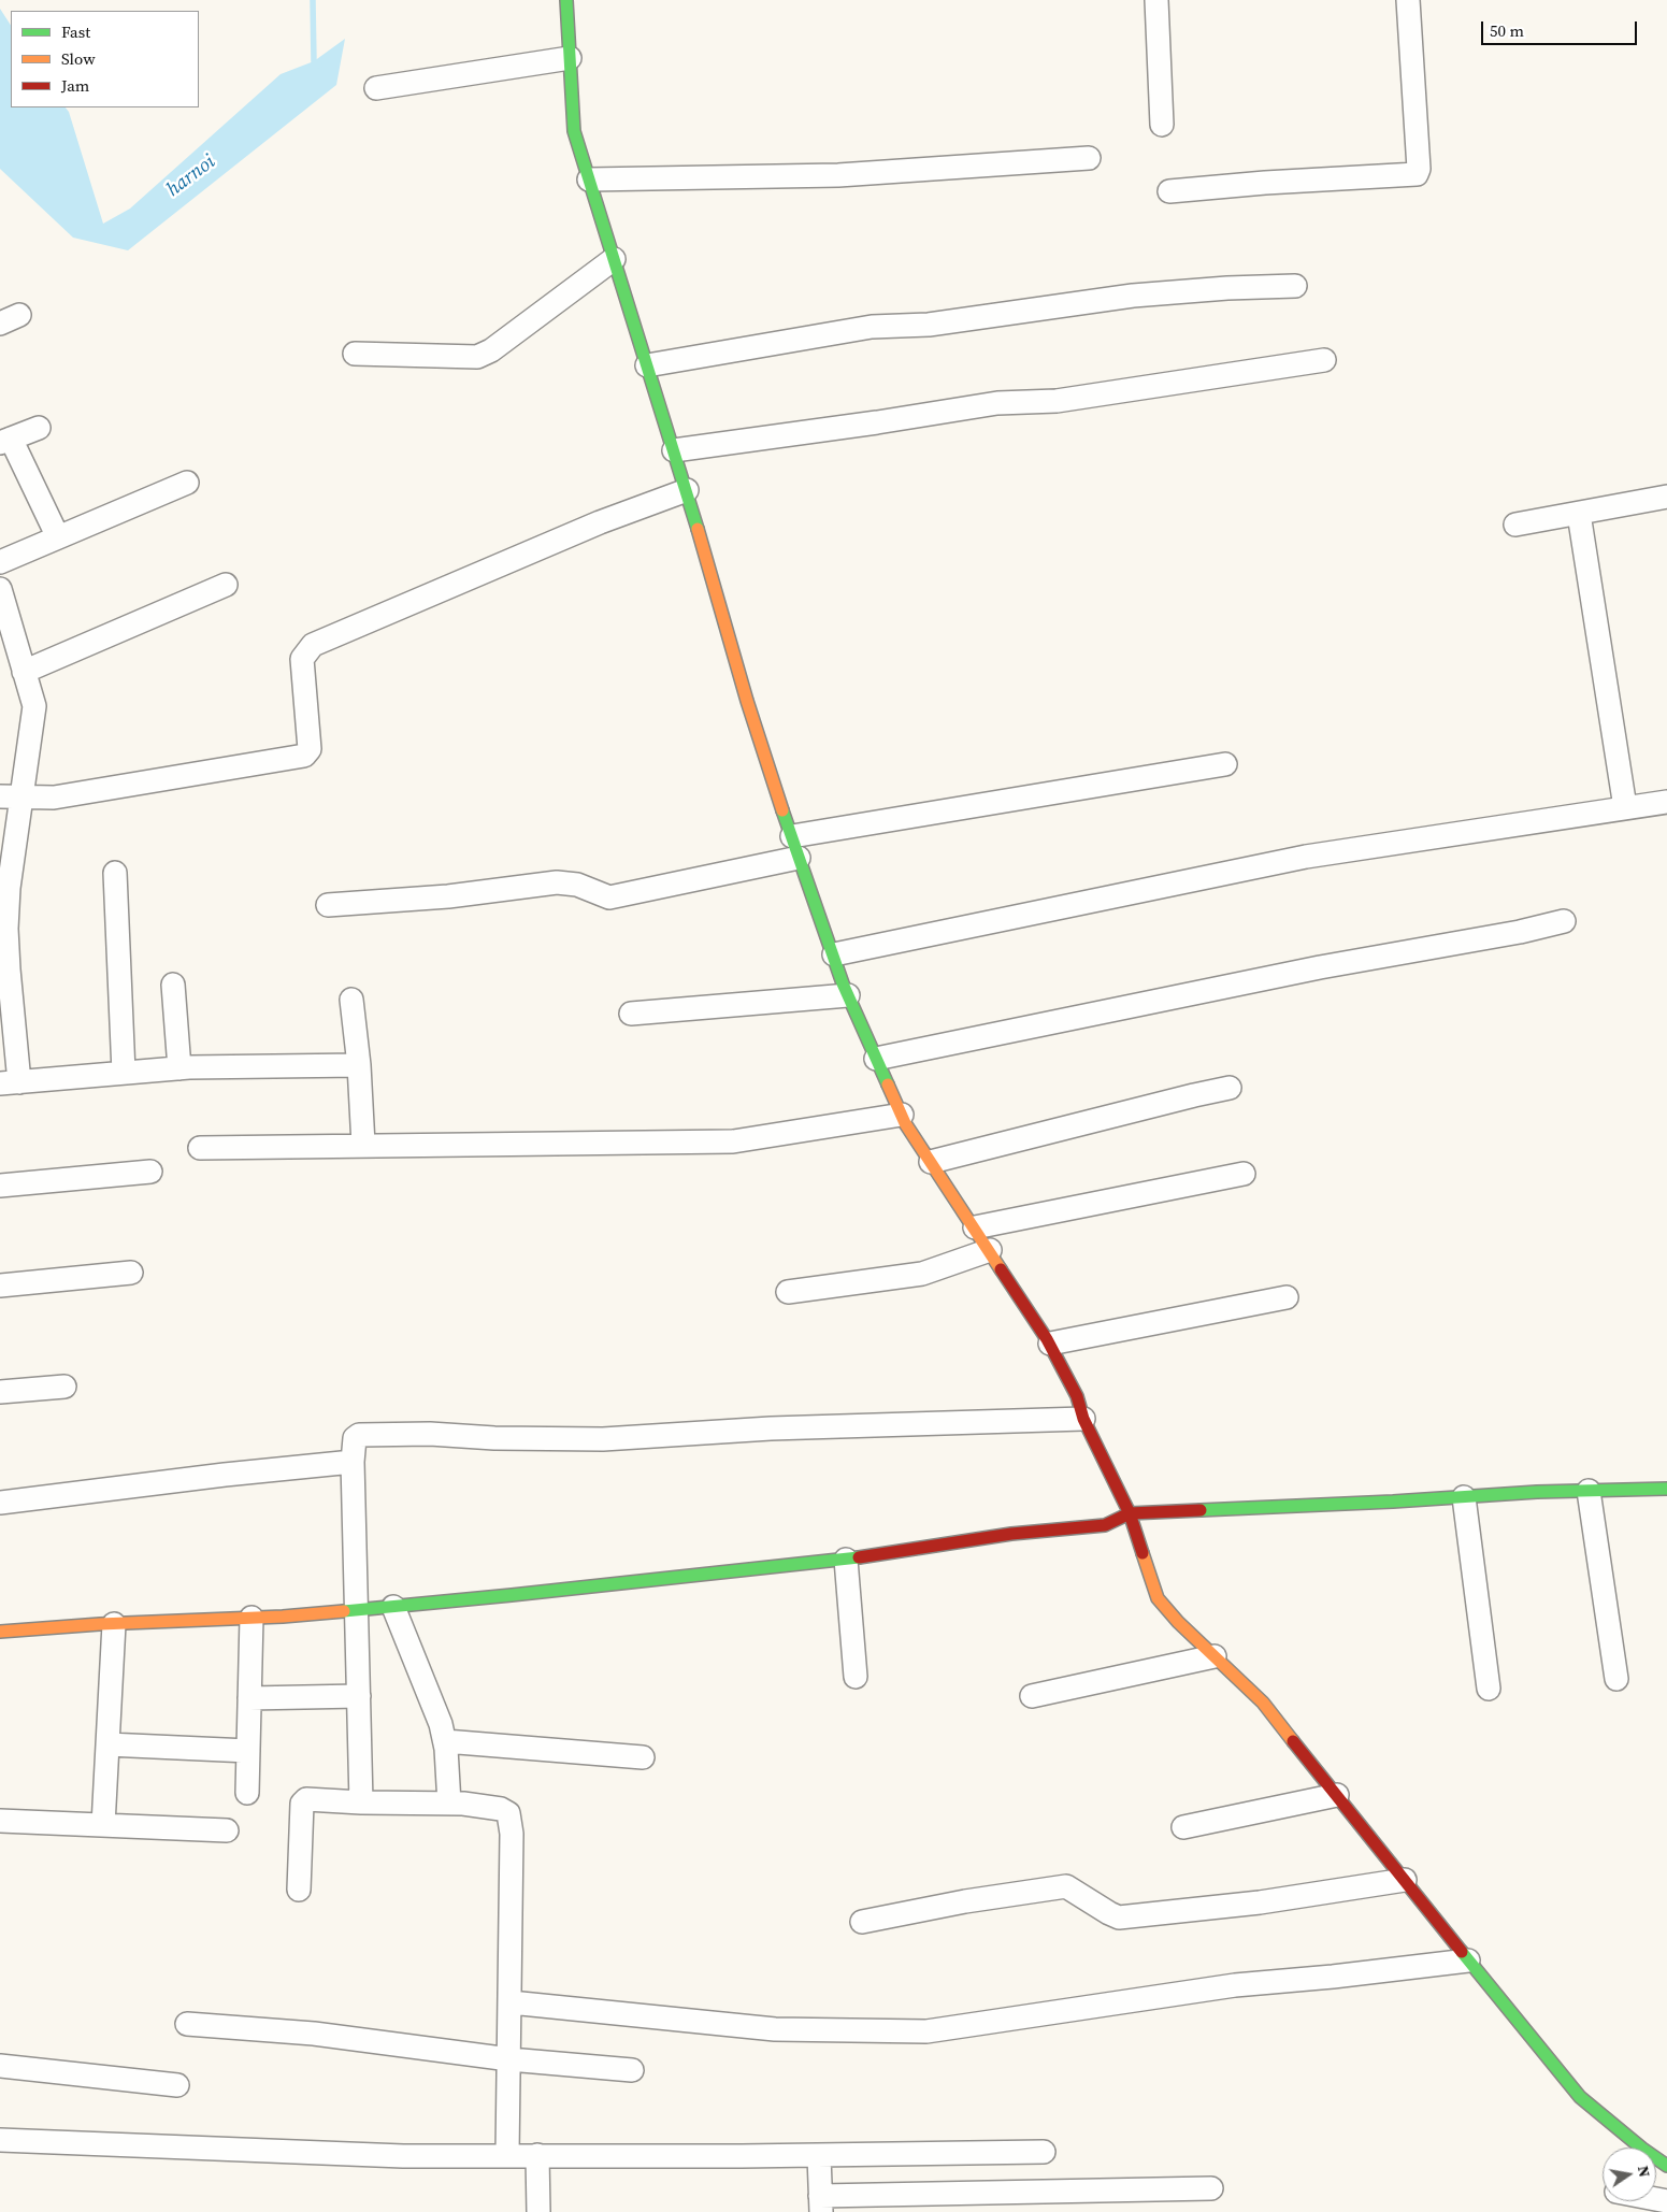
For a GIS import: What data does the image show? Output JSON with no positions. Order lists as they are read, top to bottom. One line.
{"water":["harnoi"],"legend":["Fast","Slow","Jam"],"scale_bar":"50 m","north":"right"}
